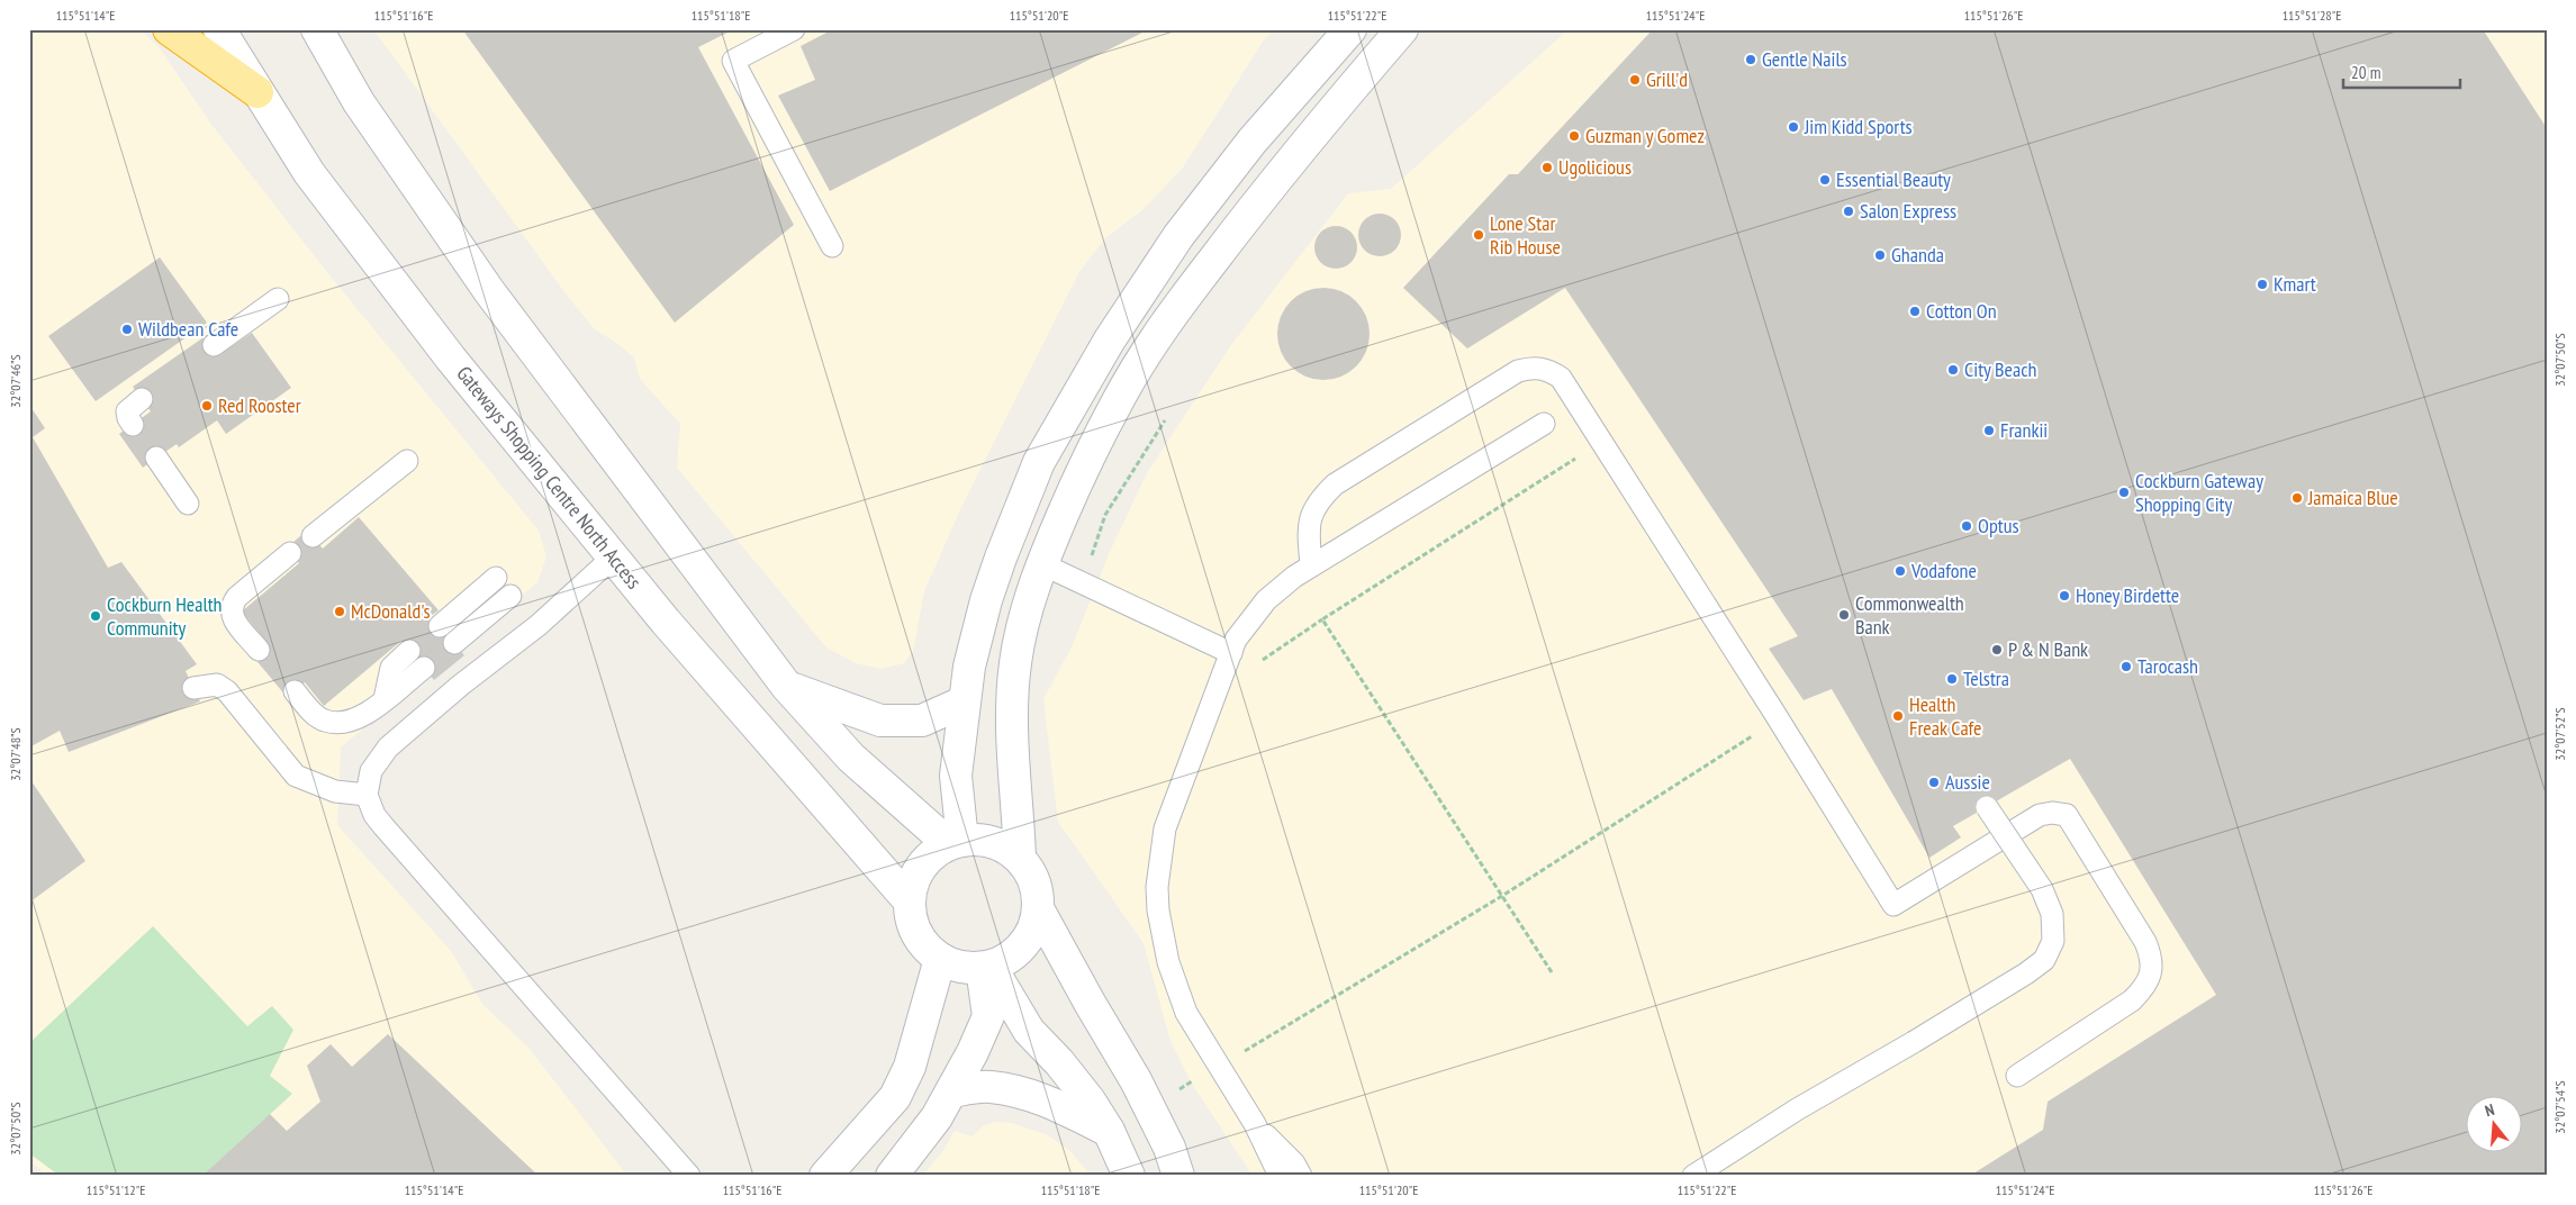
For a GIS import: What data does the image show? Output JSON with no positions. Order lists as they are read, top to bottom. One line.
{"streets":{"street":["Gateways Shopping Centre North Access"]},"places":["Gentle Nails","Grill'd","Jim Kidd Sports","Guzman y Gomez","Ugolicious","Essential Beauty","Salon Express","Lone Star Rib House","Ghanda","Kmart","Cotton On","Wildbean Cafe","City Beach","Red Rooster","Frankii","Cockburn Gateway Shopping City","Jamaica Blue","Optus","Vodafone","Honey Birdette","McDonald's","Commonwealth Bank","Cockburn Health Community","P & N Bank","Tarocash","Telstra","Health Freak Cafe","Aussie"],"scale_bar":"20 m","north":"top","coordinates":["115°51'14\"E","115°51'16\"E","115°51'18\"E","115°51'20\"E","115°51'22\"E","115°51'24\"E","115°51'26\"E","115°51'28\"E","32°07'50\"S","32°07'46\"S","32°07'52\"S","32°07'48\"S","32°07'54\"S","115°51'12\"E"]}
